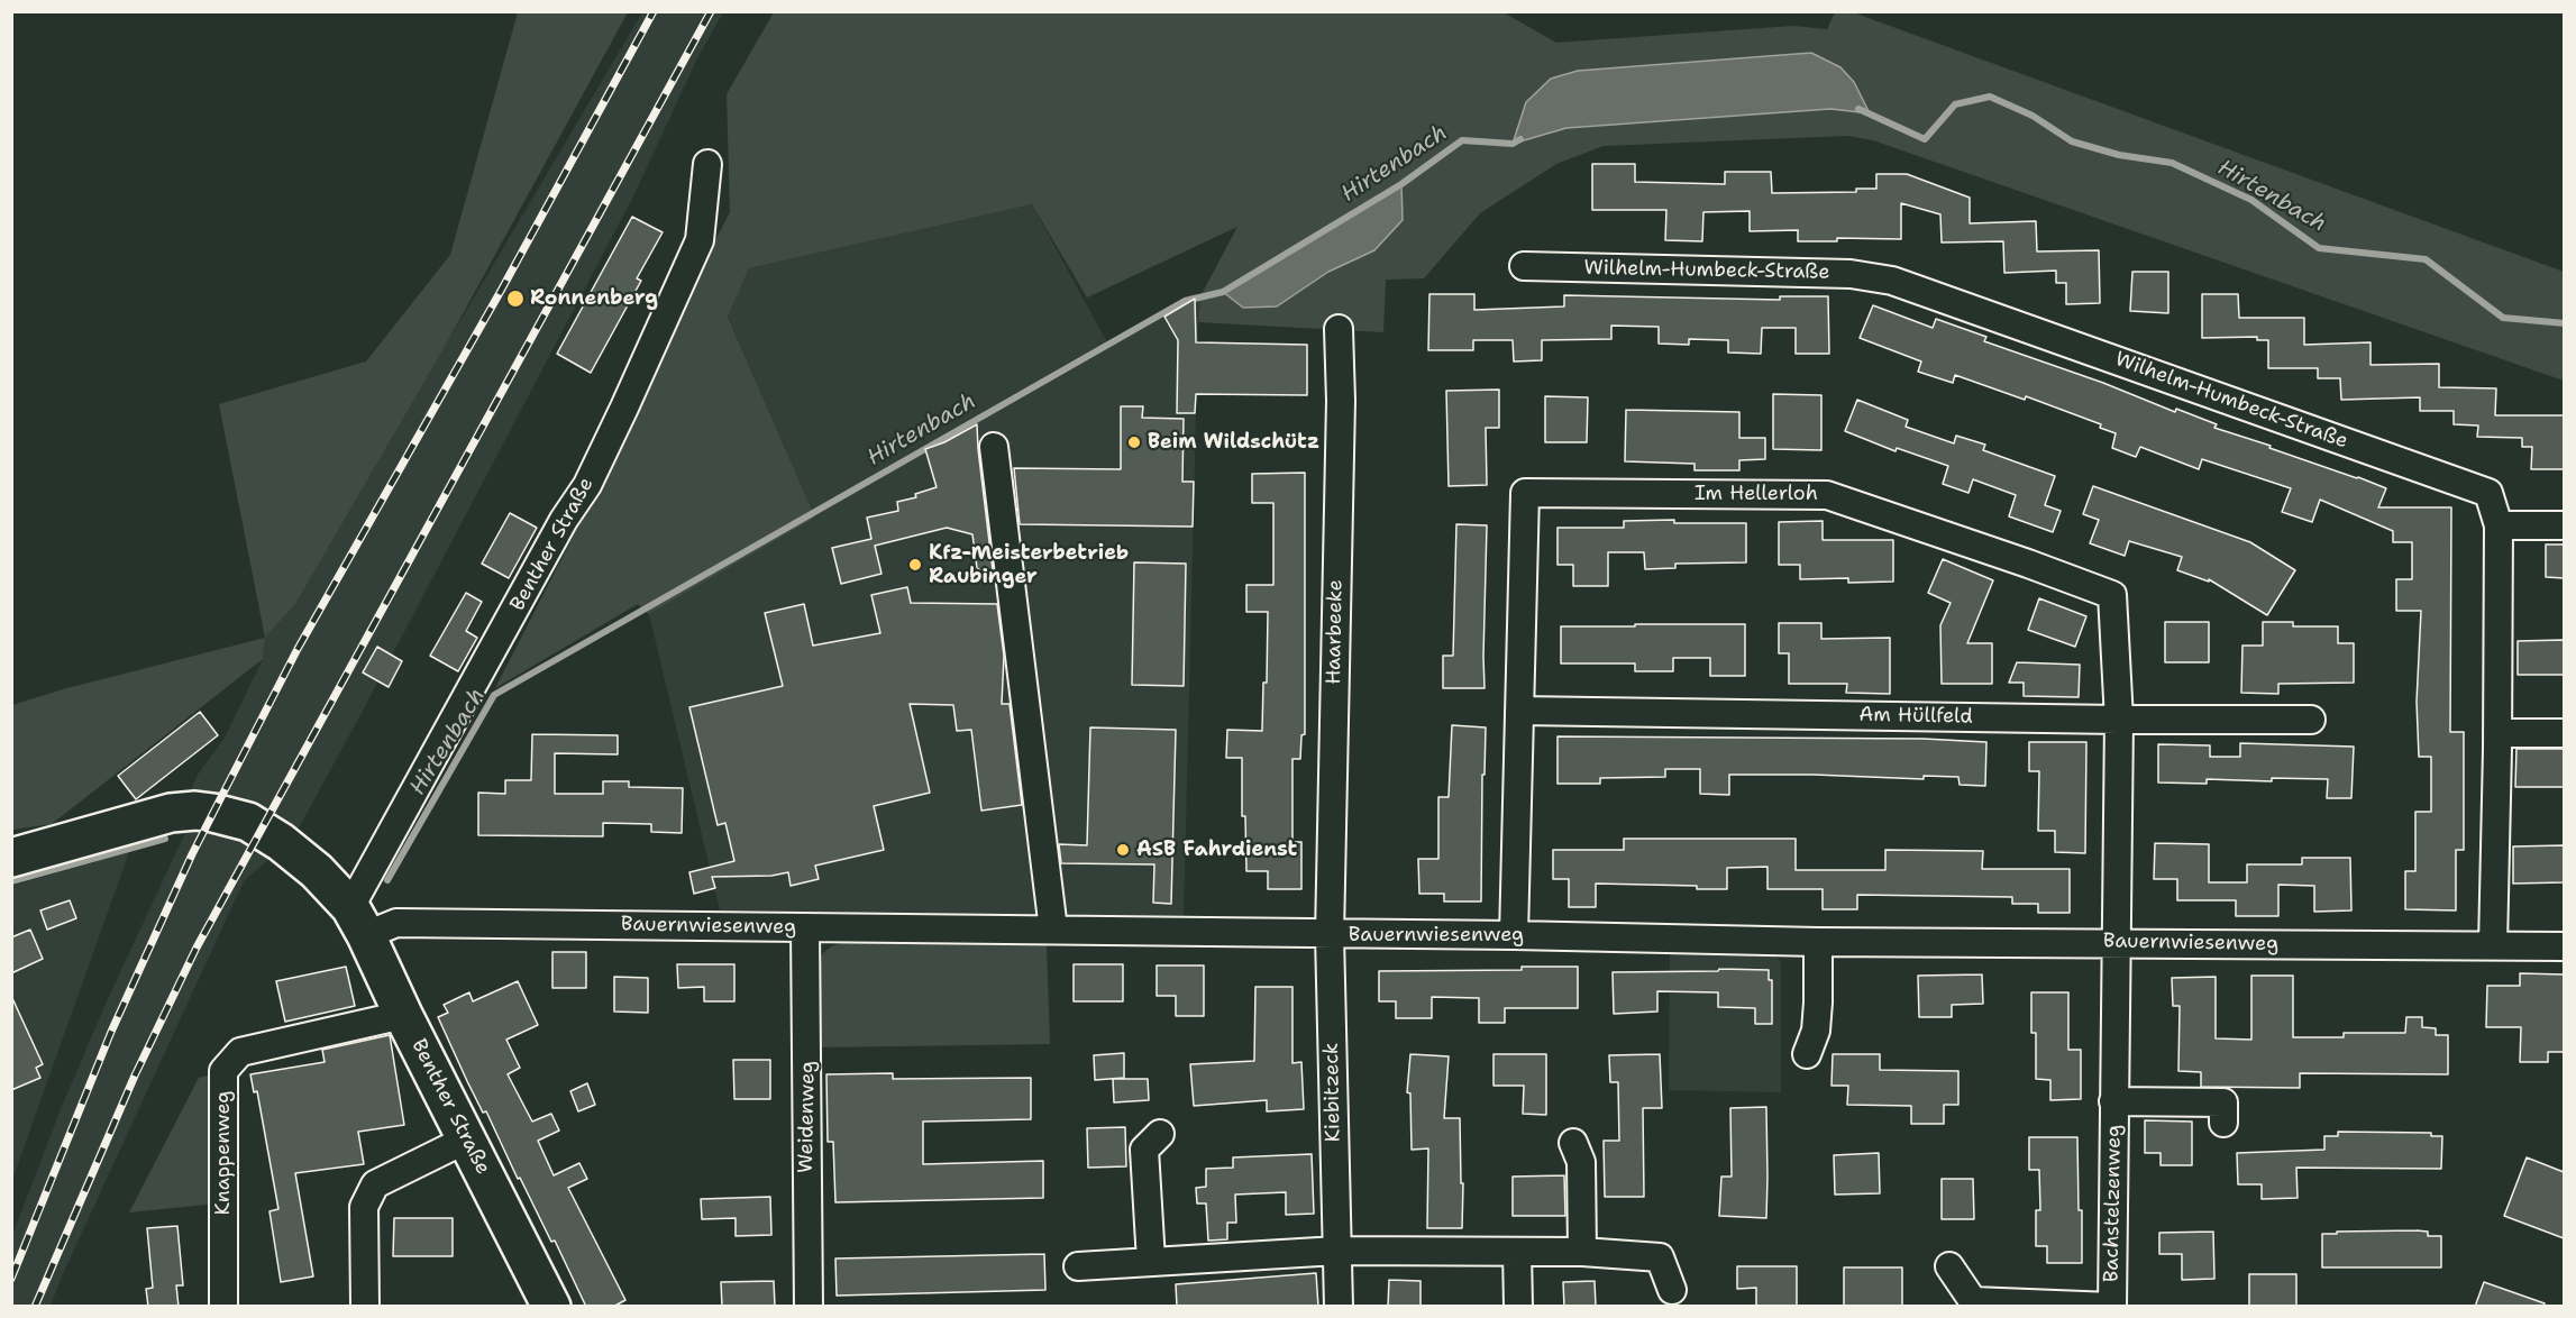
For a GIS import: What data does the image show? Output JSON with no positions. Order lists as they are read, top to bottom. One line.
{"streets":{"street":["Wilhelm-Humbeck-Straße","Im Hellerloh","Benther Straße","Haarbeeke","Am Hüllfeld","Bauernwiesenweg","Kiebitzeck","Weidenweg","Knappenweg","Bachstelzenweg"]},"crossings":[["Wilhelm-Humbeck-Straße","Bauernwiesenweg"],["Im Hellerloh","Am Hüllfeld"],["Im Hellerloh","Bauernwiesenweg"],["Im Hellerloh","Bachstelzenweg"],["Benther Straße","Bauernwiesenweg"],["Benther Straße","Knappenweg"],["Haarbeeke","Bauernwiesenweg"],["Haarbeeke","Kiebitzeck"],["Bauernwiesenweg","Kiebitzeck"],["Bauernwiesenweg","Weidenweg"],["Bauernwiesenweg","Bachstelzenweg"]],"water":["Hirtenbach"],"places":["Ronnenberg","Beim Wildschütz","Kfz-Meisterbetrieb Raubinger","ASB Fahrdienst"]}
